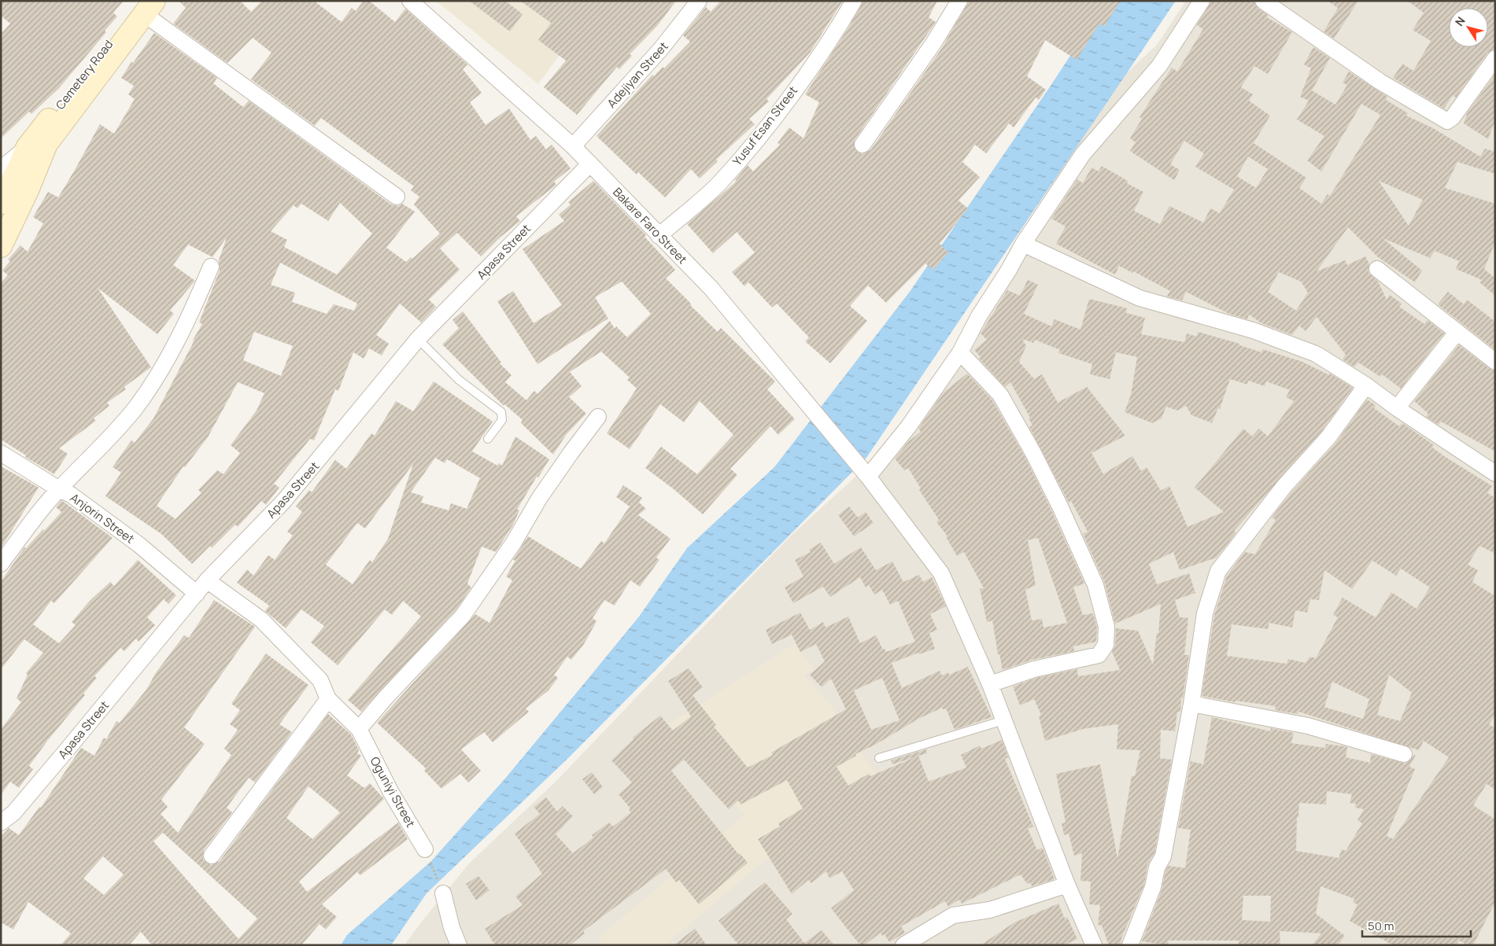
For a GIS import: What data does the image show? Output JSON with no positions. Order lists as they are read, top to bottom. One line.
{"streets":{"main road":["Cemetery Road"],"street":["Adejiyan Street","Yusuf Esan Street","Bakare Faro Street","Apasa Street","Anjorin Street","Oguniyi Street"]},"crossings":[["Adejiyan Street","Bakare Faro Street"],["Yusuf Esan Street","Bakare Faro Street"],["Bakare Faro Street","Apasa Street"],["Apasa Street","Anjorin Street"]],"scale_bar":"50 m","north":"top left"}
